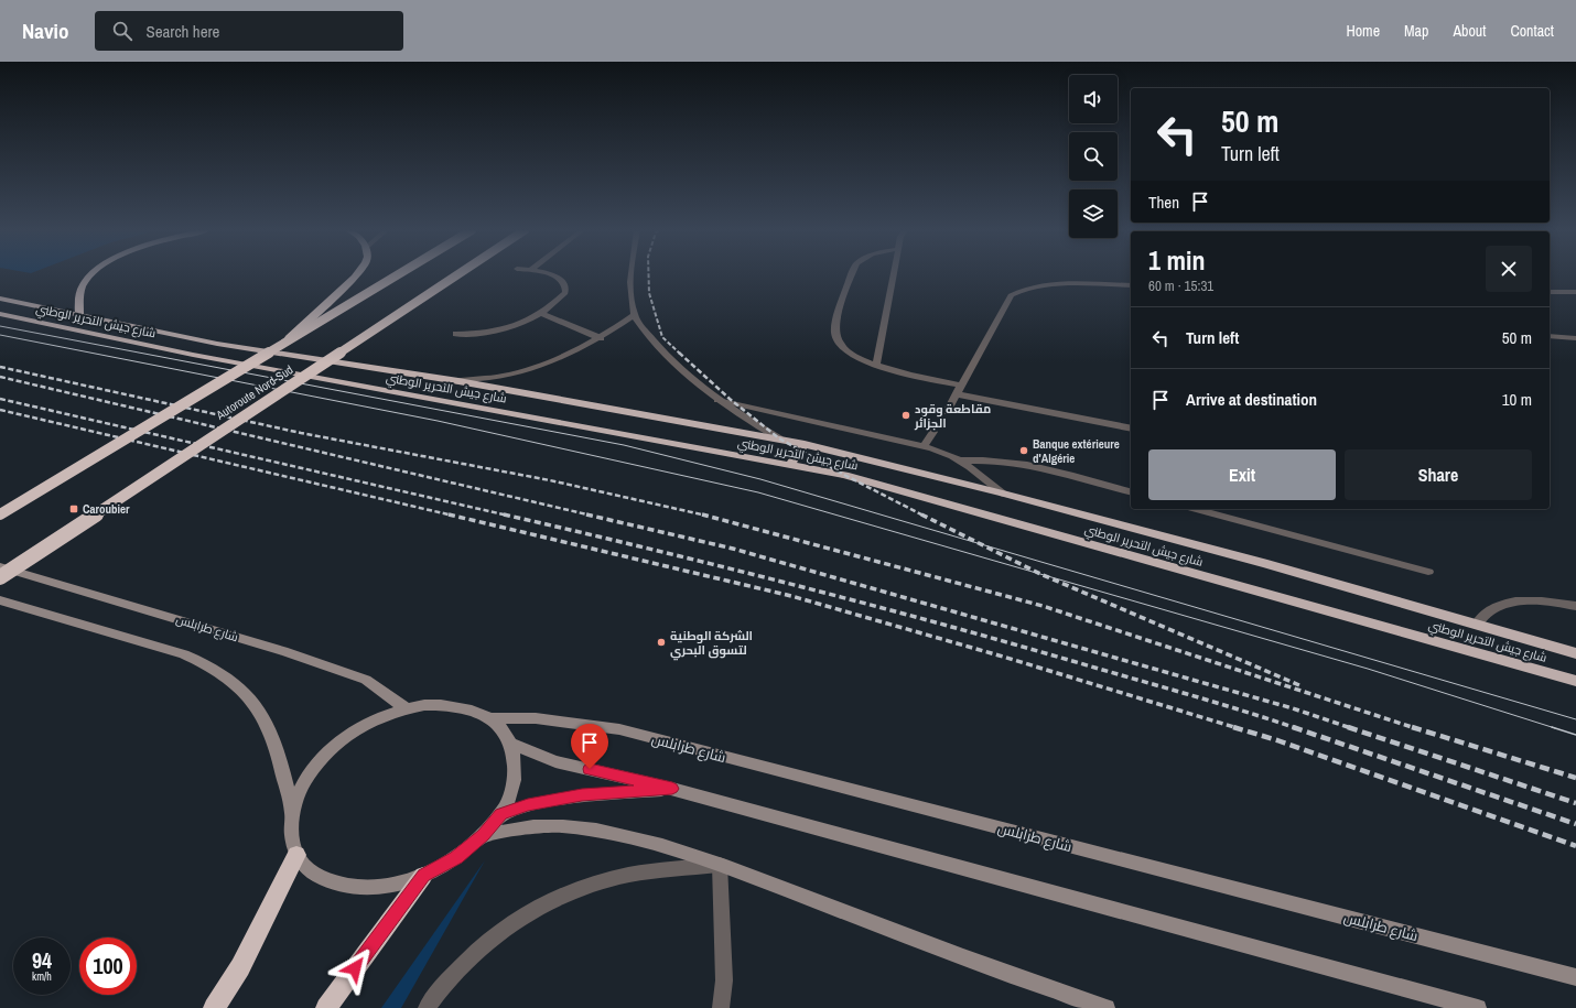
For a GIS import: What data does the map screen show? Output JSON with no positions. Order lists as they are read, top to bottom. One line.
{"streets":{"highway":["شارع جيش التحرير الوطني","Autoroute Nord-Sud"],"main road":["شارع طرابلس"]},"places":{"other":["مقاطعة وقود الجزائر","Banque extérieure d'Algérie","الشركة الوطنية لتسوق البحري"],"transit":["Caroubier"]},"page":{"header":"Navio","search":"Search here","nav":["Home","Map","About","Contact"],"turn":["50 m","Turn left"],"then":"Then","heading":["1 min","60 m · 15:31"],"list":[{"name":"Turn left","value":"50 m"},{"name":"Arrive at destination","value":"10 m"}],"buttons":["Exit","Share"],"speed":"94 km/h","limit":"100"}}
